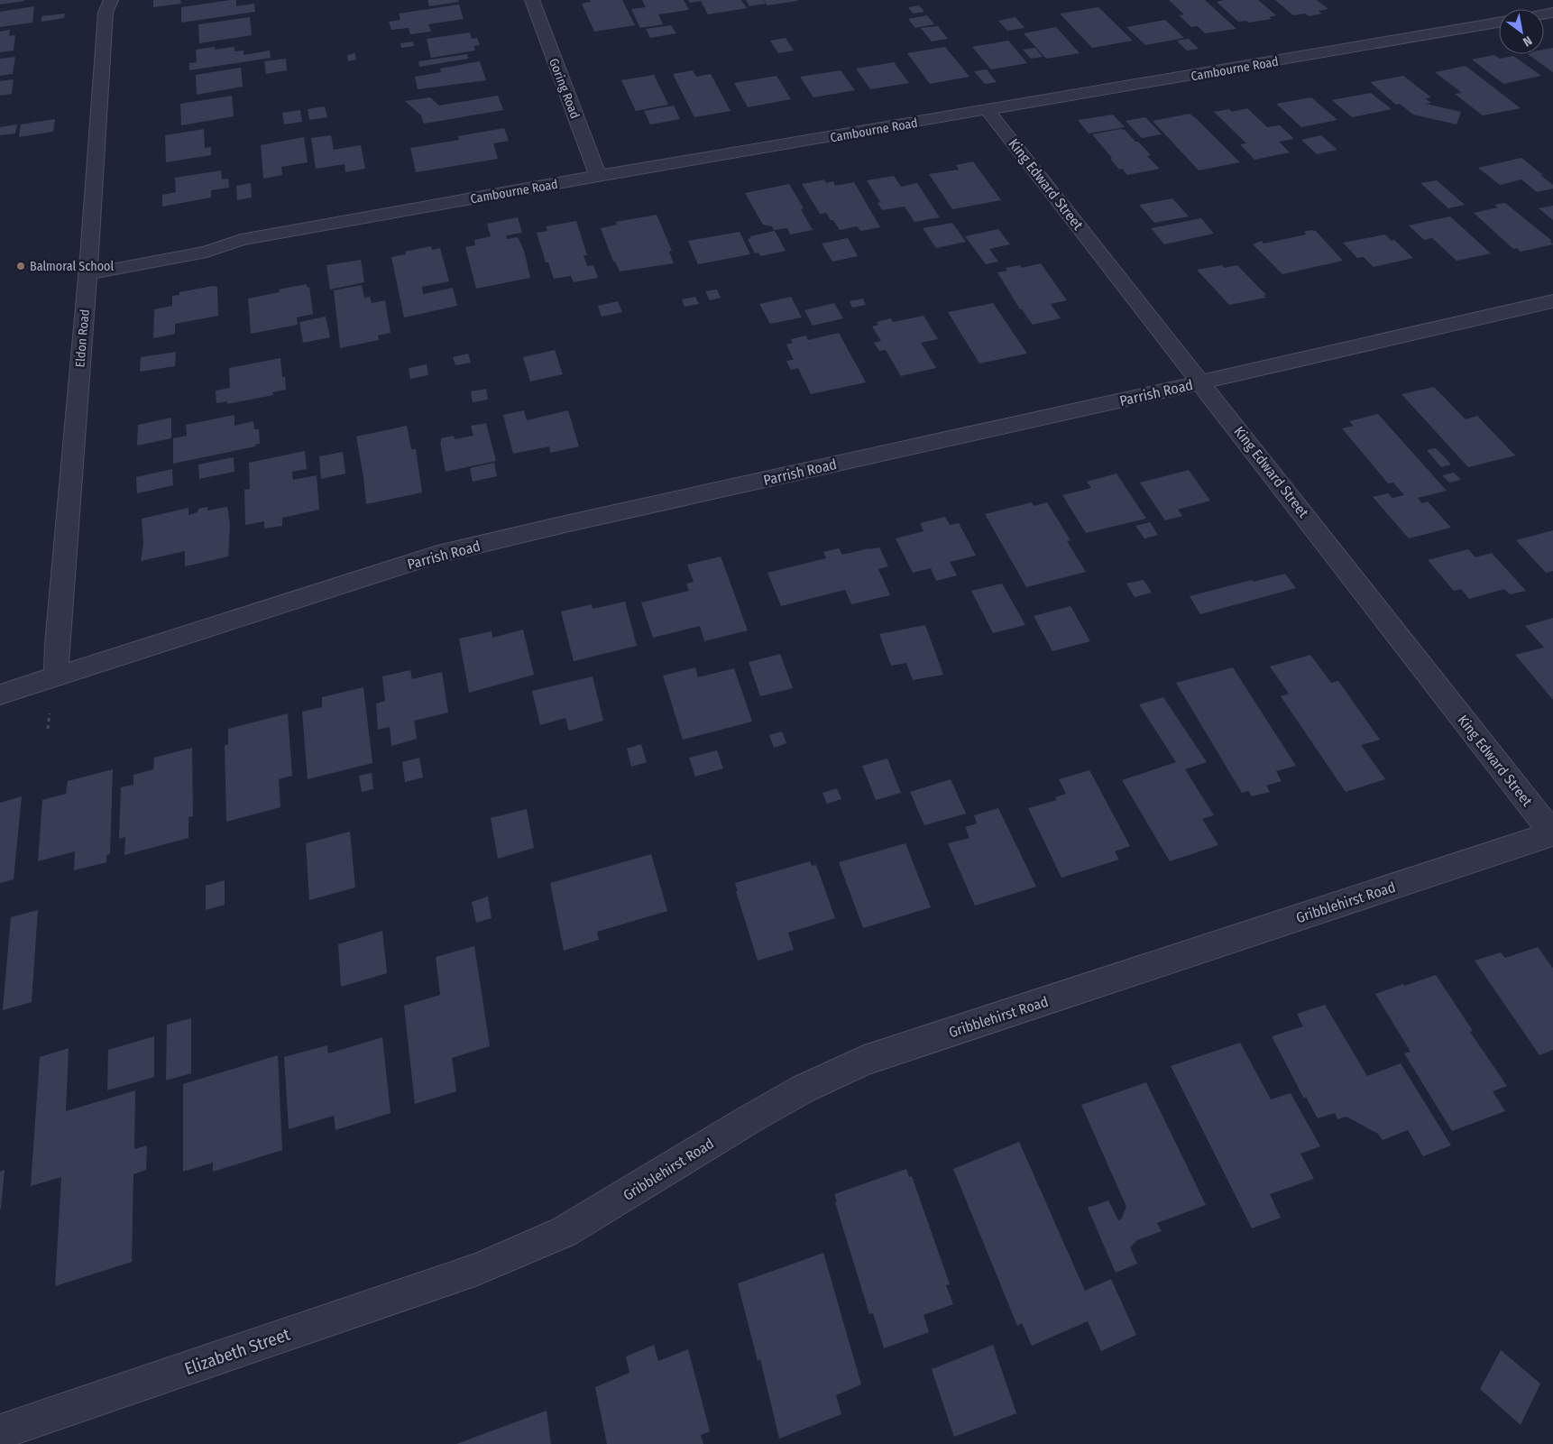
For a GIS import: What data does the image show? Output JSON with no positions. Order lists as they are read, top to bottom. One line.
{"streets":{"street":["Cambourne Road","Goring Road","King Edward Street","Eldon Road","Parrish Road","Gribblehirst Road","Elizabeth Street"]},"crossings":[["Cambourne Road","Goring Road"],["Cambourne Road","King Edward Street"],["Cambourne Road","Eldon Road"],["King Edward Street","Parrish Road"],["King Edward Street","Gribblehirst Road"],["Eldon Road","Parrish Road"],["Gribblehirst Road","Elizabeth Street"]],"places":["Balmoral School"],"north":"bottom right"}
